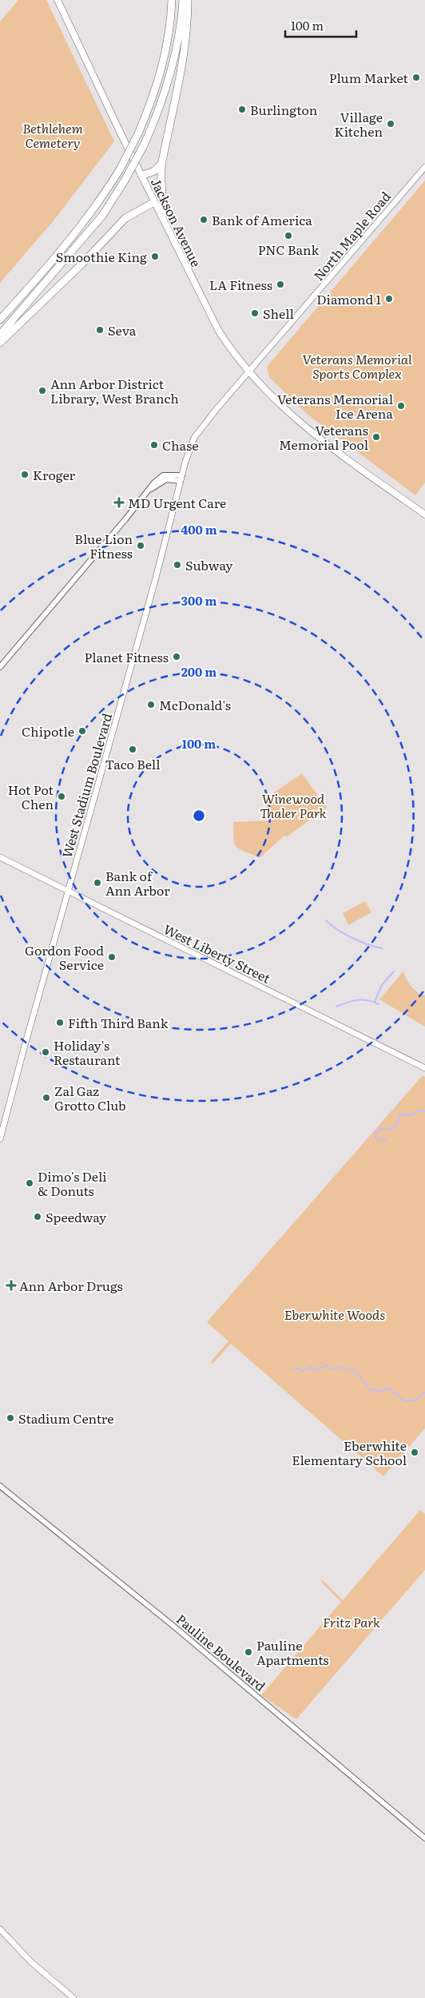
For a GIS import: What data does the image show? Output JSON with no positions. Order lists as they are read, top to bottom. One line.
{"streets":{"main road":["Jackson Avenue","North Maple Road","West Stadium Boulevard","West Liberty Street"],"street":["Pauline Boulevard"]},"crossings":[["Jackson Avenue","North Maple Road"],["North Maple Road","West Stadium Boulevard"],["West Stadium Boulevard","West Liberty Street"]],"parks":["Bethlehem Cemetery","Veterans Memorial Sports Complex","Winewood Thaler Park","Eberwhite Woods","Fritz Park"],"places":{"other":["Plum Market","Burlington","Village Kitchen","Bank of America","PNC Bank","Smoothie King","LA Fitness","Diamond 1","Shell","Seva","Ann Arbor District Library, West Branch","Veterans Memorial Ice Arena","Veterans Memorial Pool","Chase","Kroger","Blue Lion Fitness","Subway","Planet Fitness","McDonald's","Chipotle","Taco Bell","Hot Pot Chen","Bank of Ann Arbor","Gordon Food Service","Fifth Third Bank","Holiday's Restaurant","Zal Gaz Grotto Club","Dimo's Deli & Donuts","Speedway","Stadium Centre","Eberwhite Elementary School","Pauline Apartments"],"health":["MD Urgent Care","Ann Arbor Drugs"]},"scale_bar":"100 m","rings":["400 m","300 m","200 m","100 m"]}
